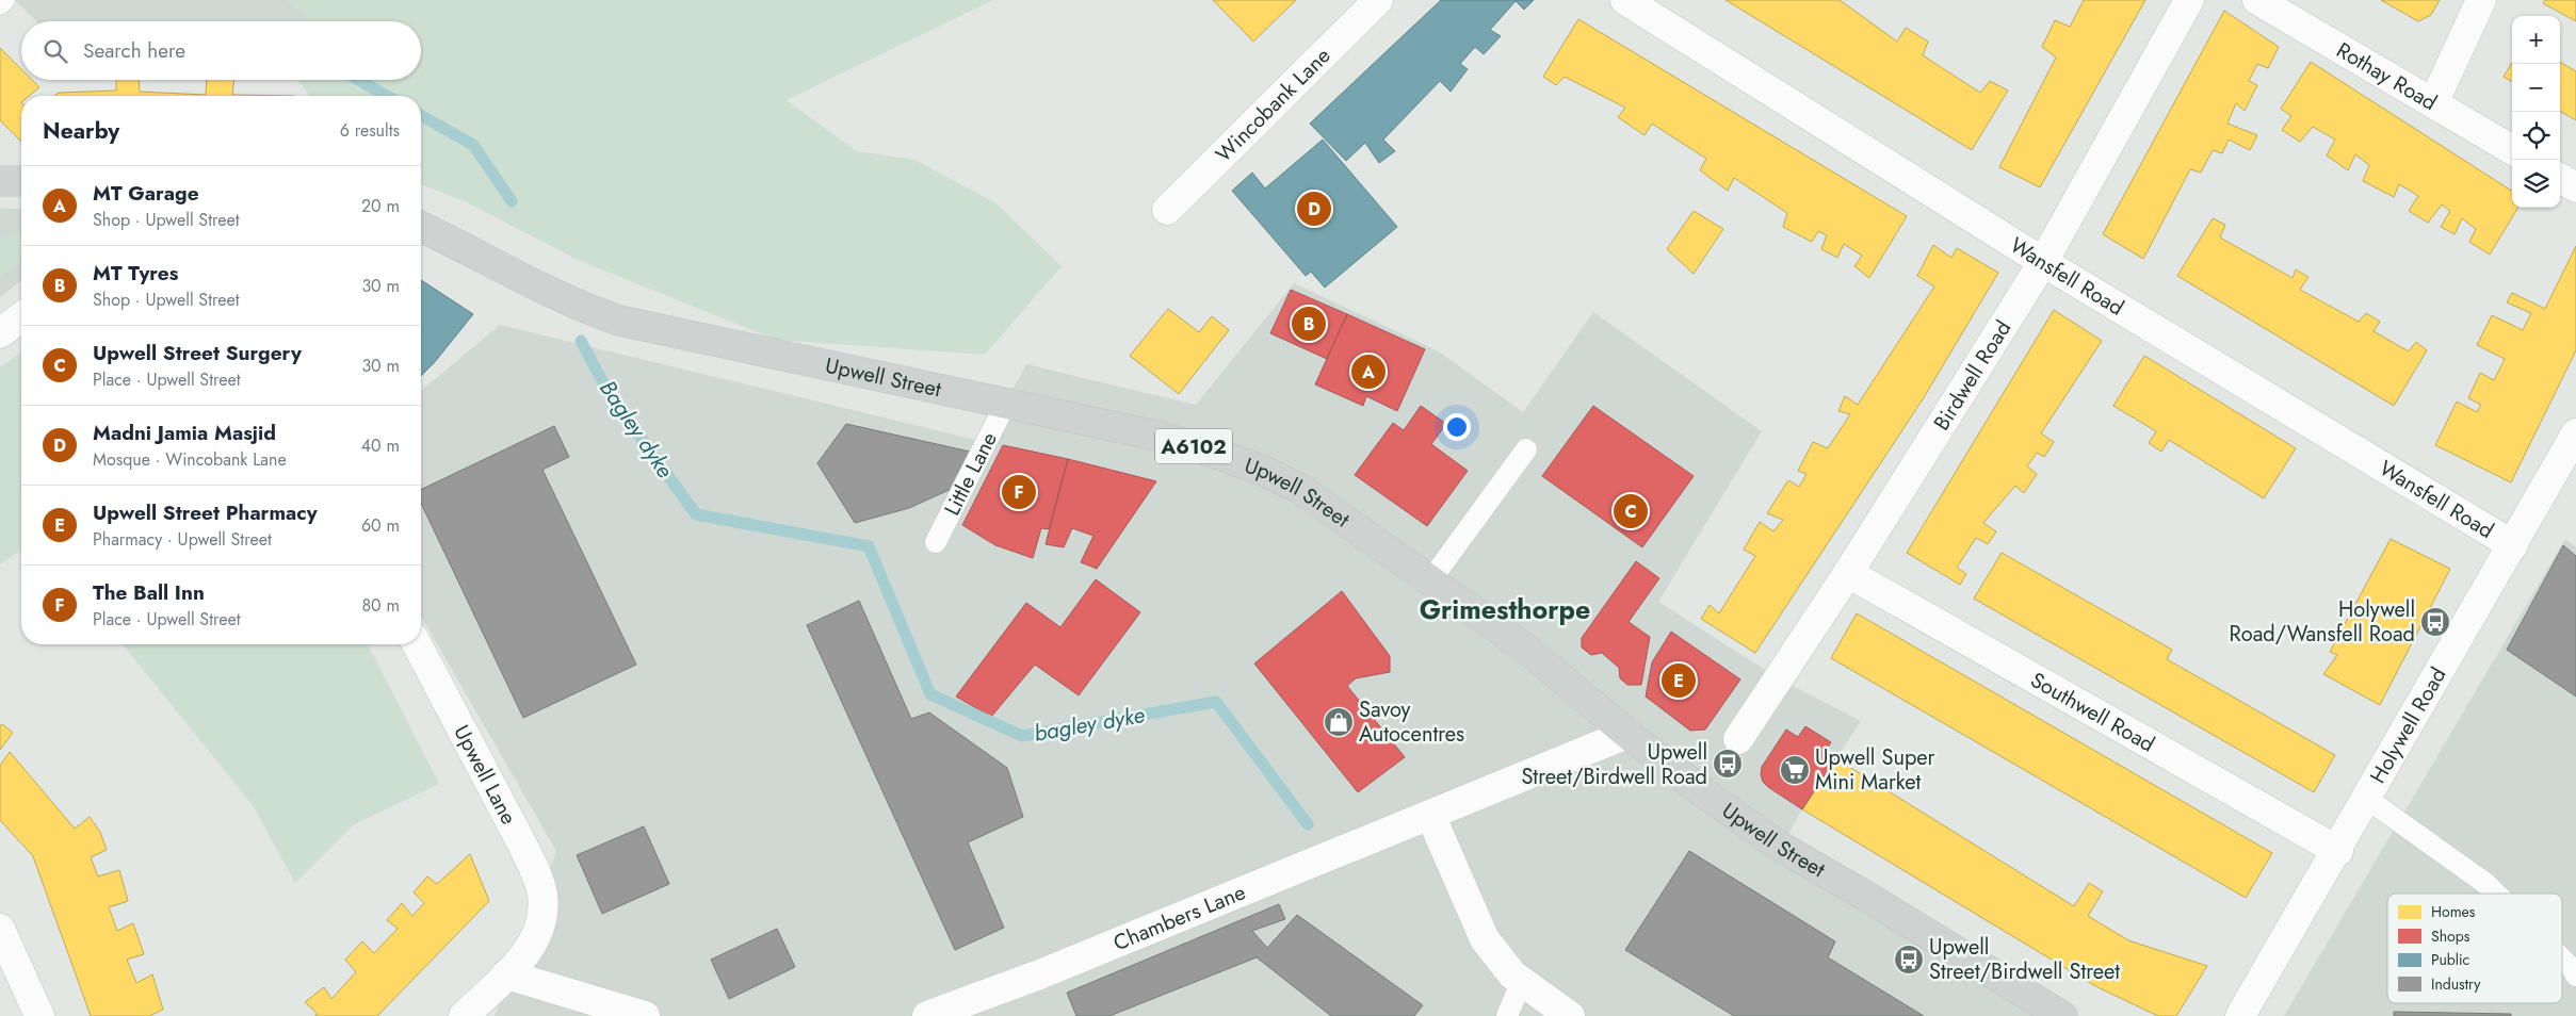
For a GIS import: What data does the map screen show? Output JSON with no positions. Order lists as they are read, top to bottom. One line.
{"streets":{"main road":["Upwell Street","A6102"],"street":["Rothay Road","Wincobank Lane","Wansfell Road","Birdwell Road","Southwell Road","Holywell Road","Upwell Lane","Chambers Lane"],"lane":["Little Lane"]},"crossings":[["Wansfell Road","Birdwell Road"],["Wansfell Road","Holywell Road"],["Birdwell Road","Southwell Road"],["Upwell Street","Little Lane"],["Upwell Street","Chambers Lane"],["Southwell Road","Holywell Road"]],"districts":["Grimesthorpe"],"water":["Bagley dyke","bagley dyke"],"places":{"bus stop":["Holywell Road/Wansfell Road","Upwell Street/Birdwell Road","Upwell Street/Birdwell Street"],"shop":["Savoy Autocentres"],"supermarket":["Upwell Super Mini Market"]},"legend":["Homes","Shops","Public","Industry"],"page":{"map_buttons":["+","−"],"search":"Search here","heading":["Nearby","6 results"],"list":[{"mark":"A","name":"MT Garage","note":"Shop · Upwell Street","value":"20 m"},{"mark":"B","name":"MT Tyres","note":"Shop · Upwell Street","value":"30 m"},{"mark":"C","name":"Upwell Street Surgery","note":"Place · Upwell Street","value":"30 m"},{"mark":"D","name":"Madni Jamia Masjid","note":"Mosque · Wincobank Lane","value":"40 m"},{"mark":"E","name":"Upwell Street Pharmacy","note":"Pharmacy · Upwell Street","value":"60 m"},{"mark":"F","name":"The Ball Inn","note":"Place · Upwell Street","value":"80 m"}],"pins":["D","B","A","F","C","E"]}}
